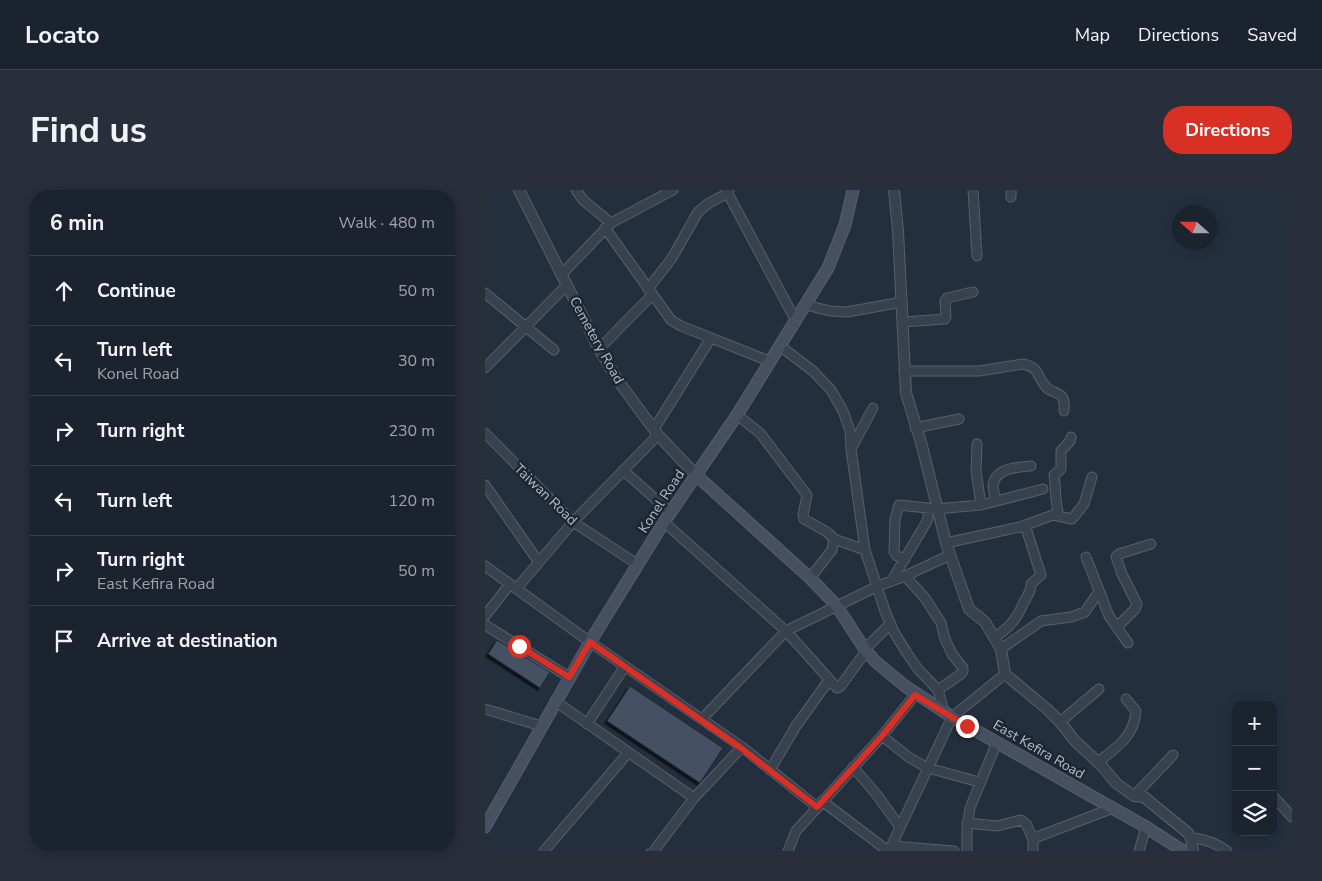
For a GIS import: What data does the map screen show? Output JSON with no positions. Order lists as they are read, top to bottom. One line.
{"streets":{"main road":["Konel Road","East Kefira Road"],"street":["Cemetery Road","Taiwan Road"]},"crossings":[["Cemetery Road","Konel Road"],["Cemetery Road","East Kefira Road"],["Taiwan Road","Konel Road"],["Konel Road","East Kefira Road"]],"north":"left","page":{"header":"Locato","nav":["Map","Directions","Saved"],"buttons":"Directions","title":"Find us","heading":["6 min","Walk · 480 m"],"list":[["Continue","50 m"],["Turn left","Konel Road","30 m"],["Turn right","230 m"],["Turn left","120 m"],["Turn right","East Kefira Road","50 m"],"Arrive at destination"],"map_buttons":["+","−"]}}
